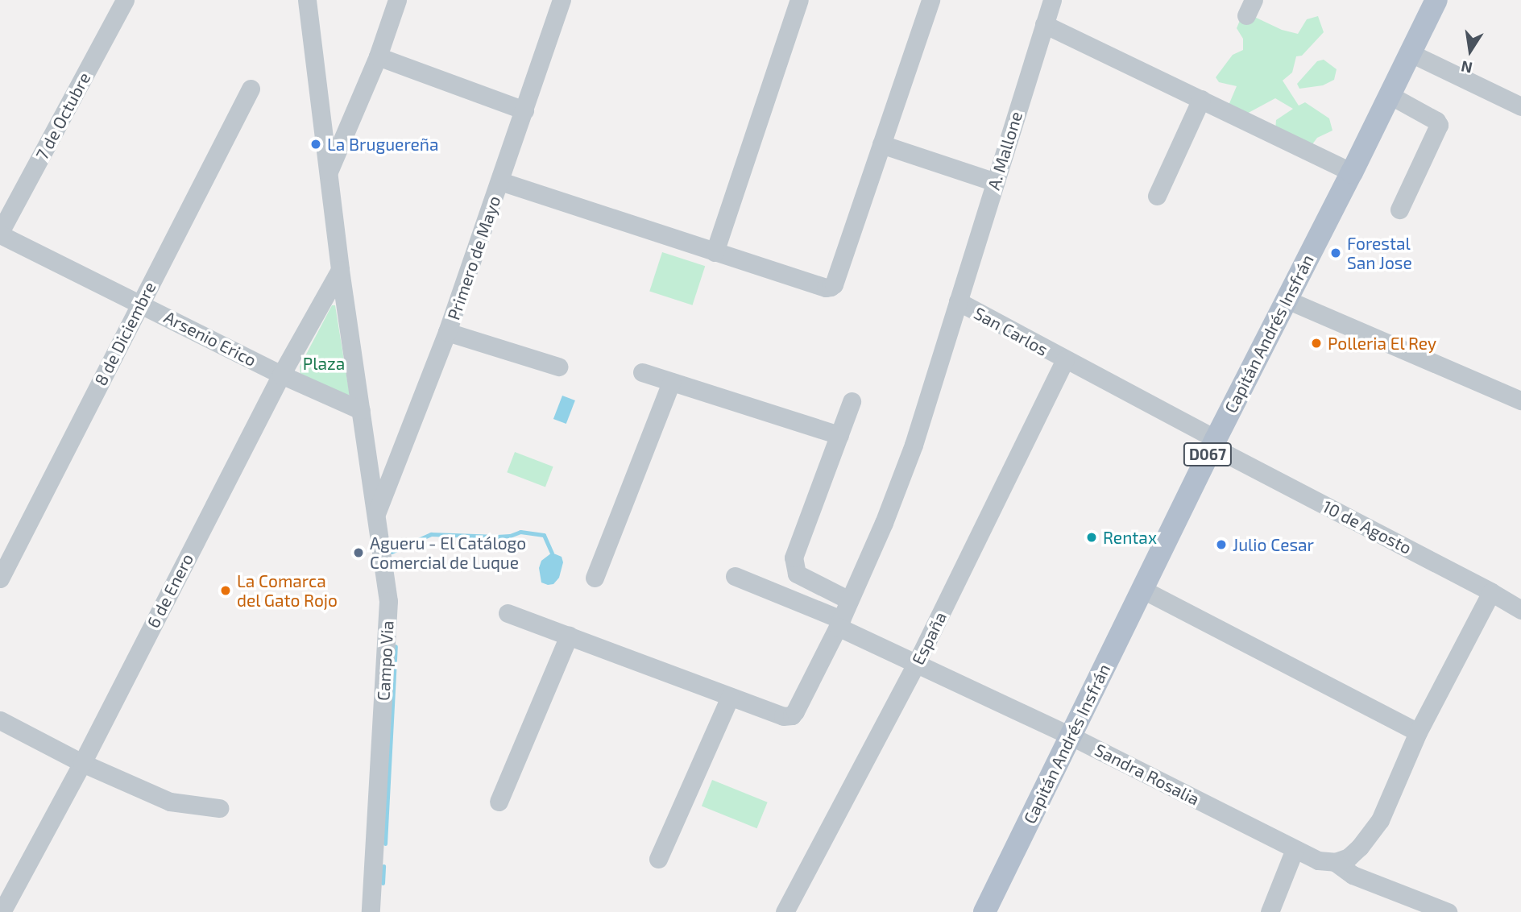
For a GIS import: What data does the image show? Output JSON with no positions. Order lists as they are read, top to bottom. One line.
{"streets":{"main road":["Capitán Andrés Insfrán","D067"],"street":["7 de Octubre","A. Mallone","Primero de Mayo","San Carlos","8 de Diciembre","Arsenio Erico","10 de Agosto","6 de Enero","España","Campo Via","Sandra Rosalia"]},"crossings":[["7 de Octubre","Arsenio Erico"],["A. Mallone","San Carlos"],["A. Mallone","Sandra Rosalia"],["Primero de Mayo","Campo Via"],["San Carlos","10 de Agosto"],["San Carlos","España"],["8 de Diciembre","Arsenio Erico"],["Capitán Andrés Insfrán","10 de Agosto"],["Capitán Andrés Insfrán","Sandra Rosalia"],["Arsenio Erico","6 de Enero"],["Arsenio Erico","Campo Via"],["10 de Agosto","España"],["6 de Enero","Campo Via"],["España","Sandra Rosalia"]],"parks":["Plaza"],"places":["La Bruguereña","Forestal San Jose","Polleria El Rey","Rentax","Julio Cesar","Agueru - El Catálogo Comercial de Luque","La Comarca del Gato Rojo"],"north":"bottom"}
